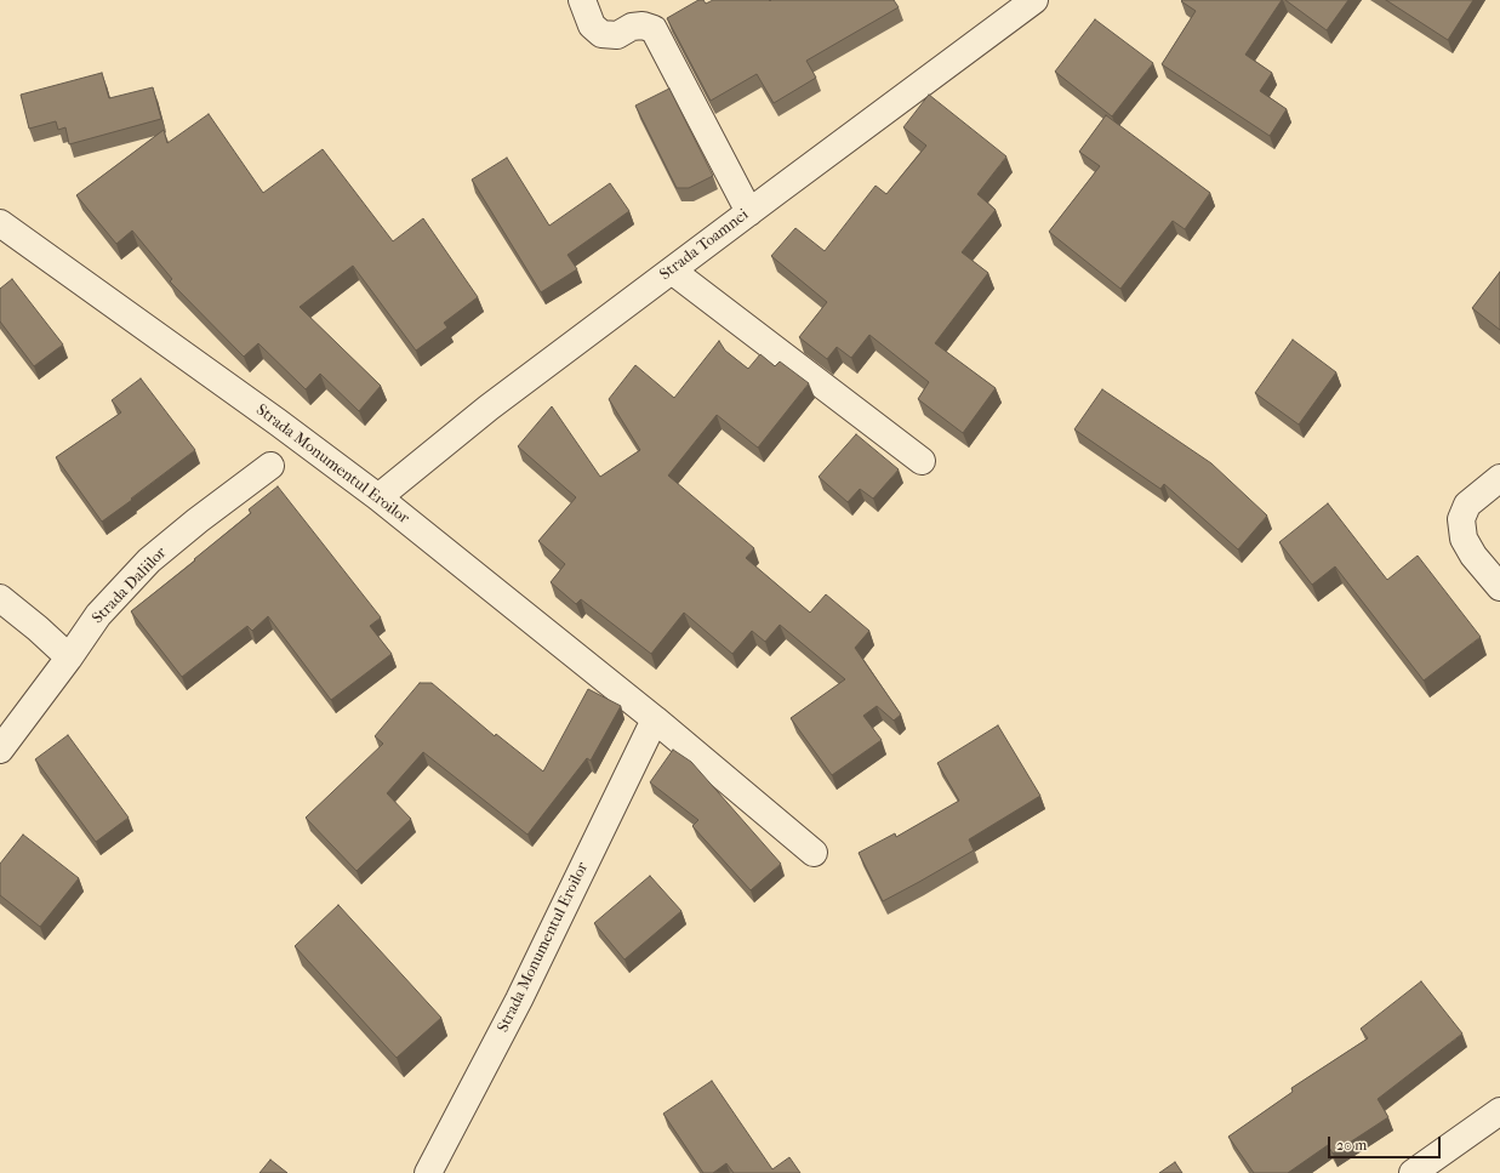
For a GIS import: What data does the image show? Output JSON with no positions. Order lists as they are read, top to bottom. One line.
{"streets":{"street":["Strada Toamnei","Strada Monumentul Eroilor","Strada Daliilor"]},"crossings":[["Strada Toamnei","Strada Monumentul Eroilor"]],"scale_bar":"20 m"}
